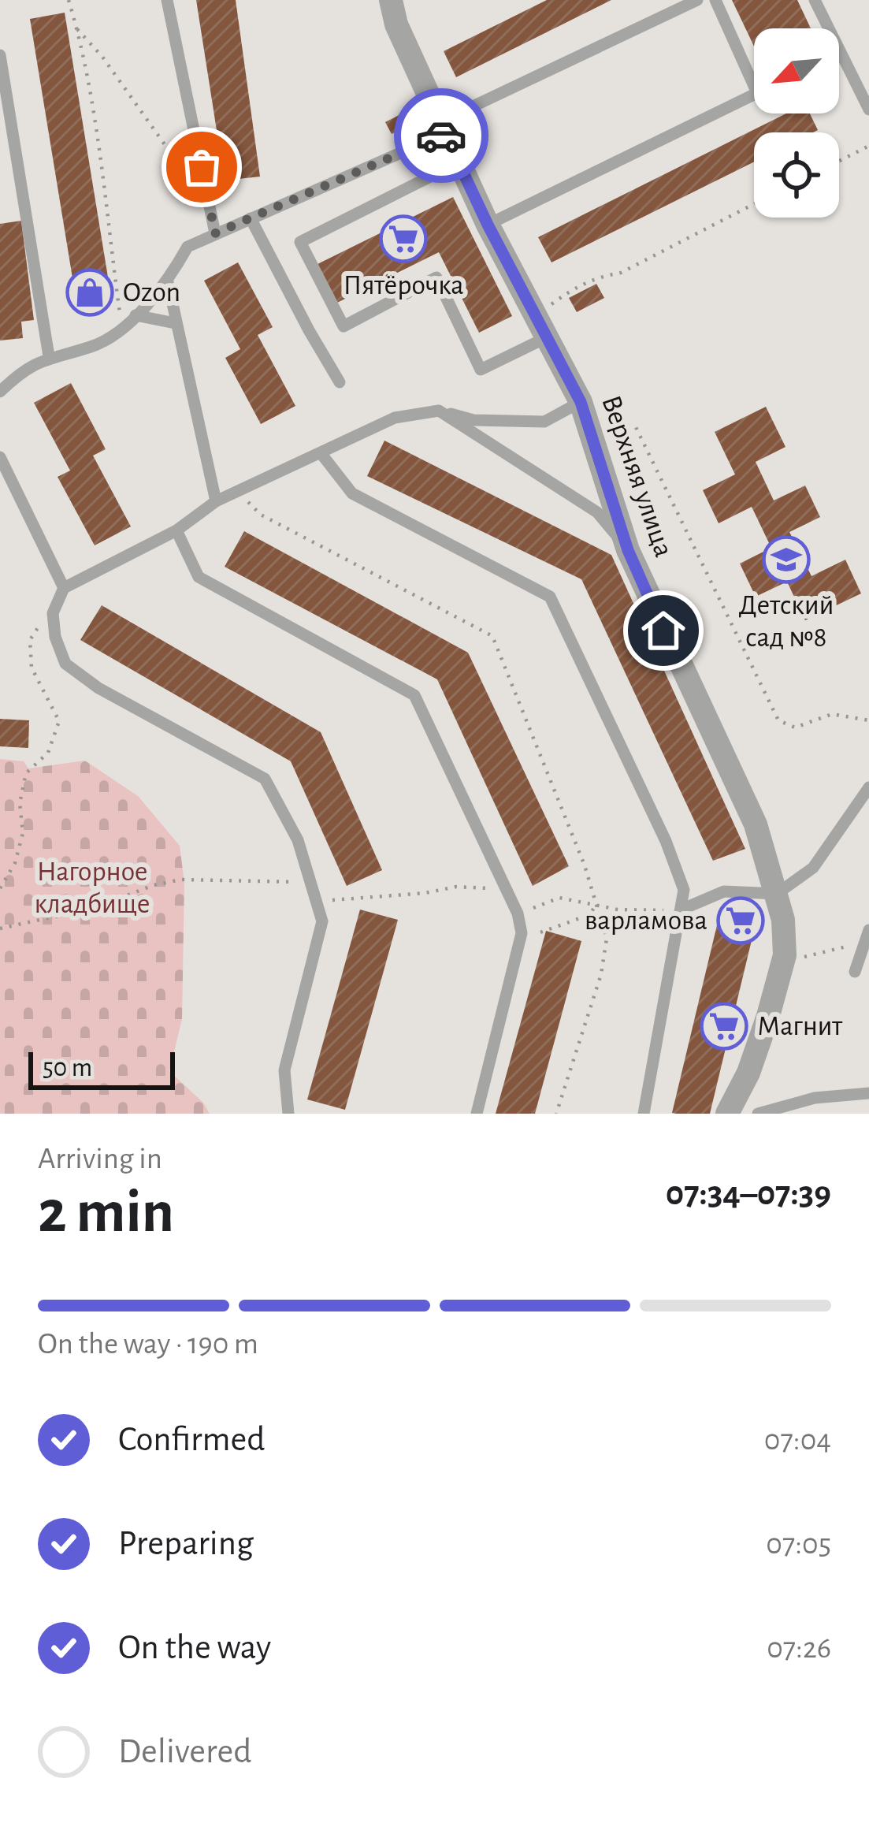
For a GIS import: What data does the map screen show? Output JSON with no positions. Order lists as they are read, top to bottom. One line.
{"streets":{"street":["Верхняя улица"]},"parks":["Нагорное кладбище"],"places":{"supermarket":["Пятёрочка","варламова","Магнит"],"shop":["Ozon"],"school or university":["Детский сад №8"]},"scale_bar":"50 m","north":"bottom left","page":{"scale":"50 m","heading":["2 min","Arriving in","07:34–07:39"],"bar":"On the way · 190 m","list":[["Confirmed","07:04"],["Preparing","07:05"],["On the way","07:26"],"Delivered"]}}
